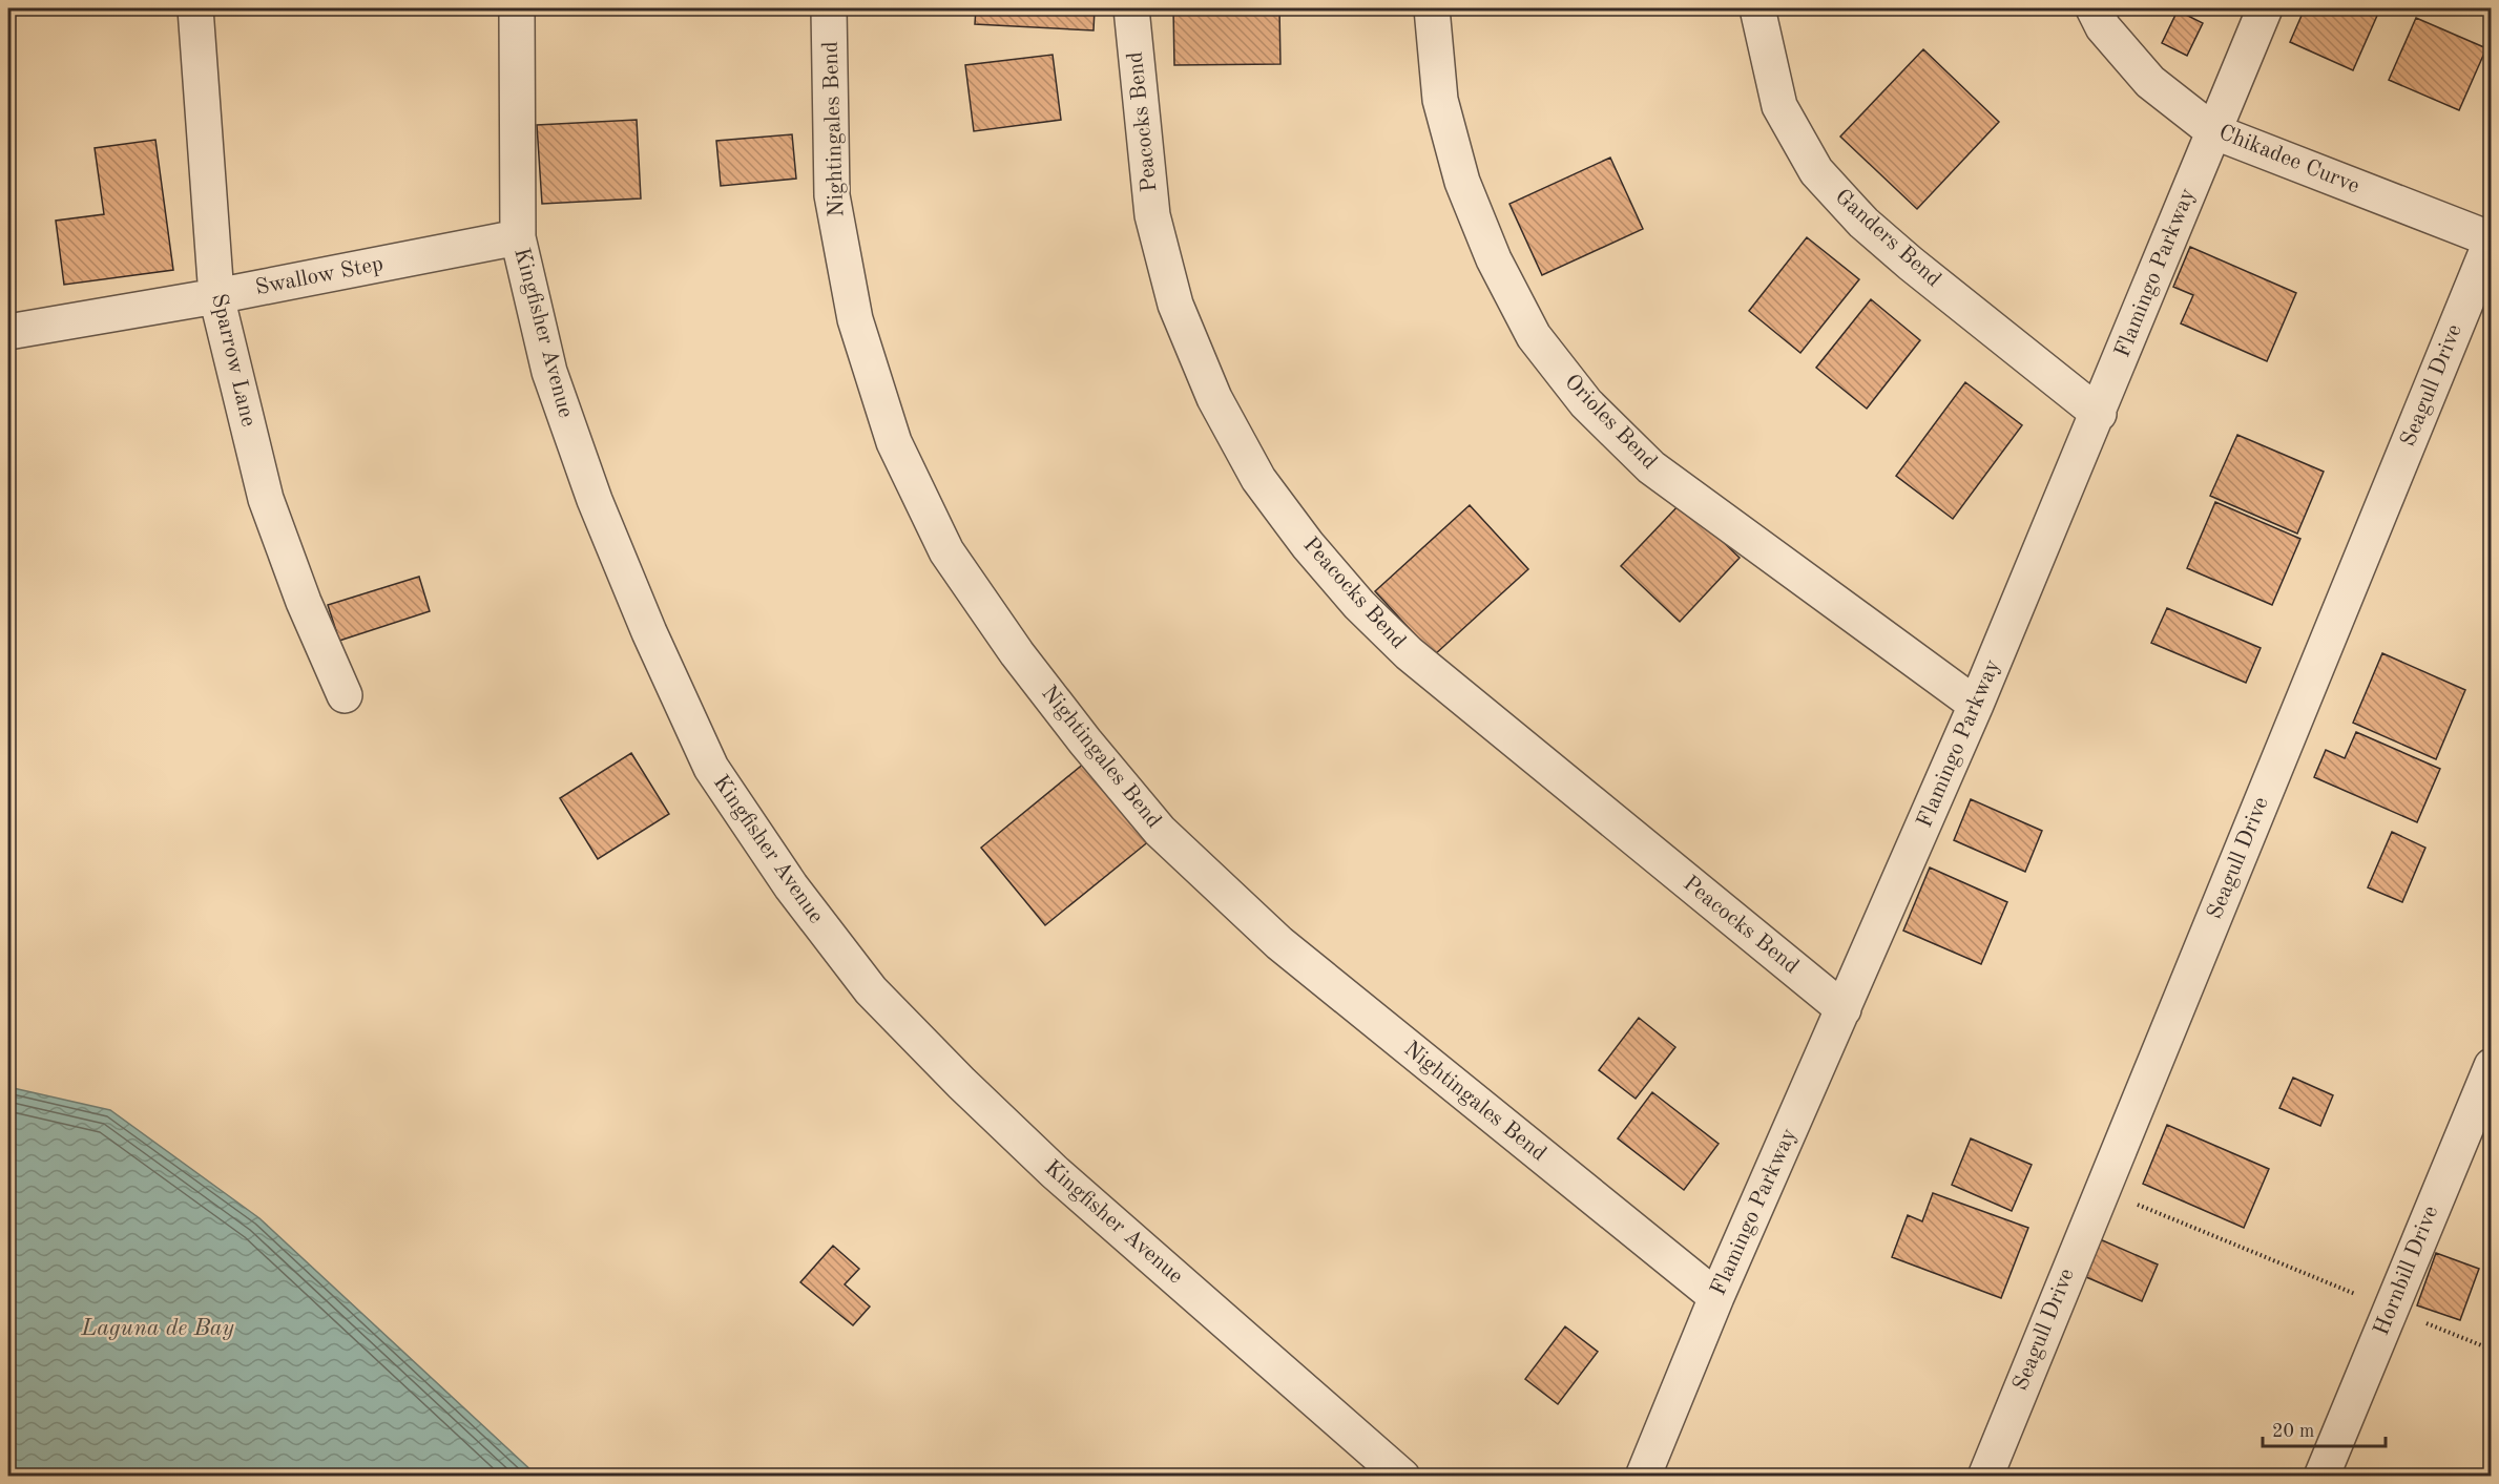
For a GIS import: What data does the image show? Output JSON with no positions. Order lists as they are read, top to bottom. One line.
{"streets":{"street":["Peacocks Bend","Nightingales Bend","Chikadee Curve","Ganders Bend","Flamingo Parkway","Swallow Step","Kingfisher Avenue","Sparrow Lane","Seagull Drive","Orioles Bend","Hornbill Drive"]},"crossings":[["Peacocks Bend","Flamingo Parkway"],["Nightingales Bend","Flamingo Parkway"],["Chikadee Curve","Flamingo Parkway"],["Chikadee Curve","Seagull Drive"],["Ganders Bend","Flamingo Parkway"],["Flamingo Parkway","Orioles Bend"],["Swallow Step","Kingfisher Avenue"],["Swallow Step","Sparrow Lane"]],"water":["Laguna de Bay"],"scale_bar":"20 m"}
